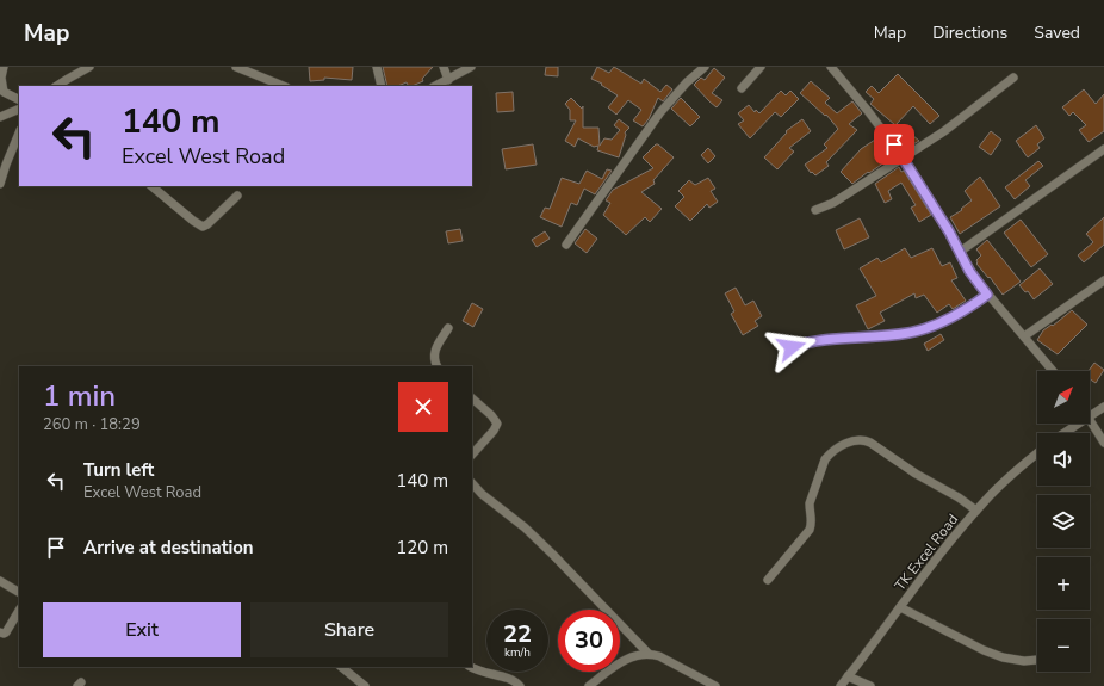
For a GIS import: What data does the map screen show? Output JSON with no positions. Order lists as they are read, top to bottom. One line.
{"streets":{"street":["TK Excel Road"]},"north":"top right","page":{"header":"Map","nav":["Map","Directions","Saved"],"turn":["140 m","Excel West Road"],"heading":["1 min","260 m · 18:29"],"map_buttons":["+","−"],"list":[{"name":"Turn left","note":"Excel West Road","value":"140 m"},{"name":"Arrive at destination","value":"120 m"}],"buttons":["Exit","Share"],"speed":"22 km/h","limit":"30"}}
